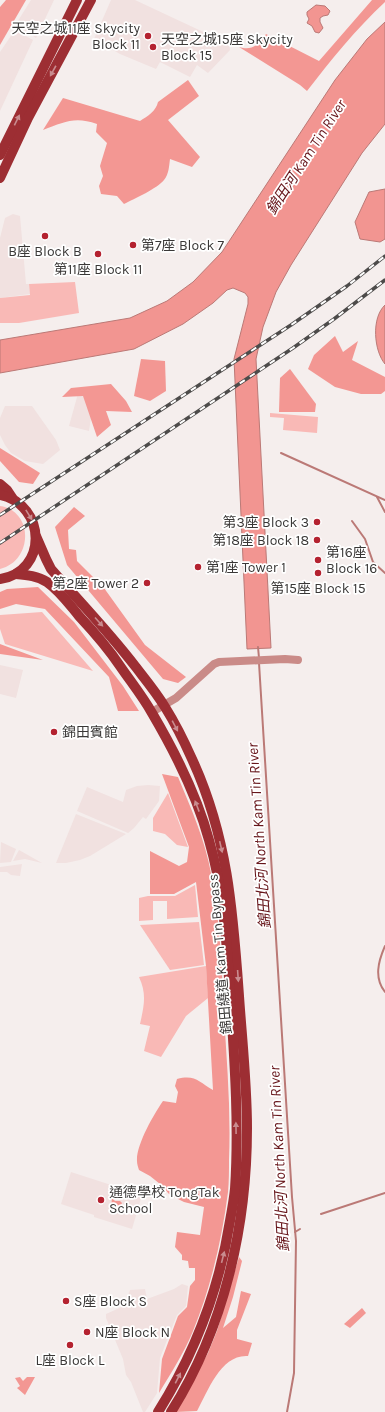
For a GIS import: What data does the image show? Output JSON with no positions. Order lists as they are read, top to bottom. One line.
{"streets":{"main road":["錦田繞道 Kam Tin Bypass"]},"water":["錦田河 Kam Tin River","錦田北河 North Kam Tin River"],"places":["天空之城11座 Skycity Block 11","天空之城15座 Skycity Block 15","B座 Block B","第7座 Block 7","第11座 Block 11","第3座 Block 3","第18座 Block 18","第16座 Block 16","第1座 Tower 1","第15座 Block 15","第2座 Tower 2","錦田賓館","通德學校 TongTak School","S座 Block S","N座 Block N","L座 Block L"]}
